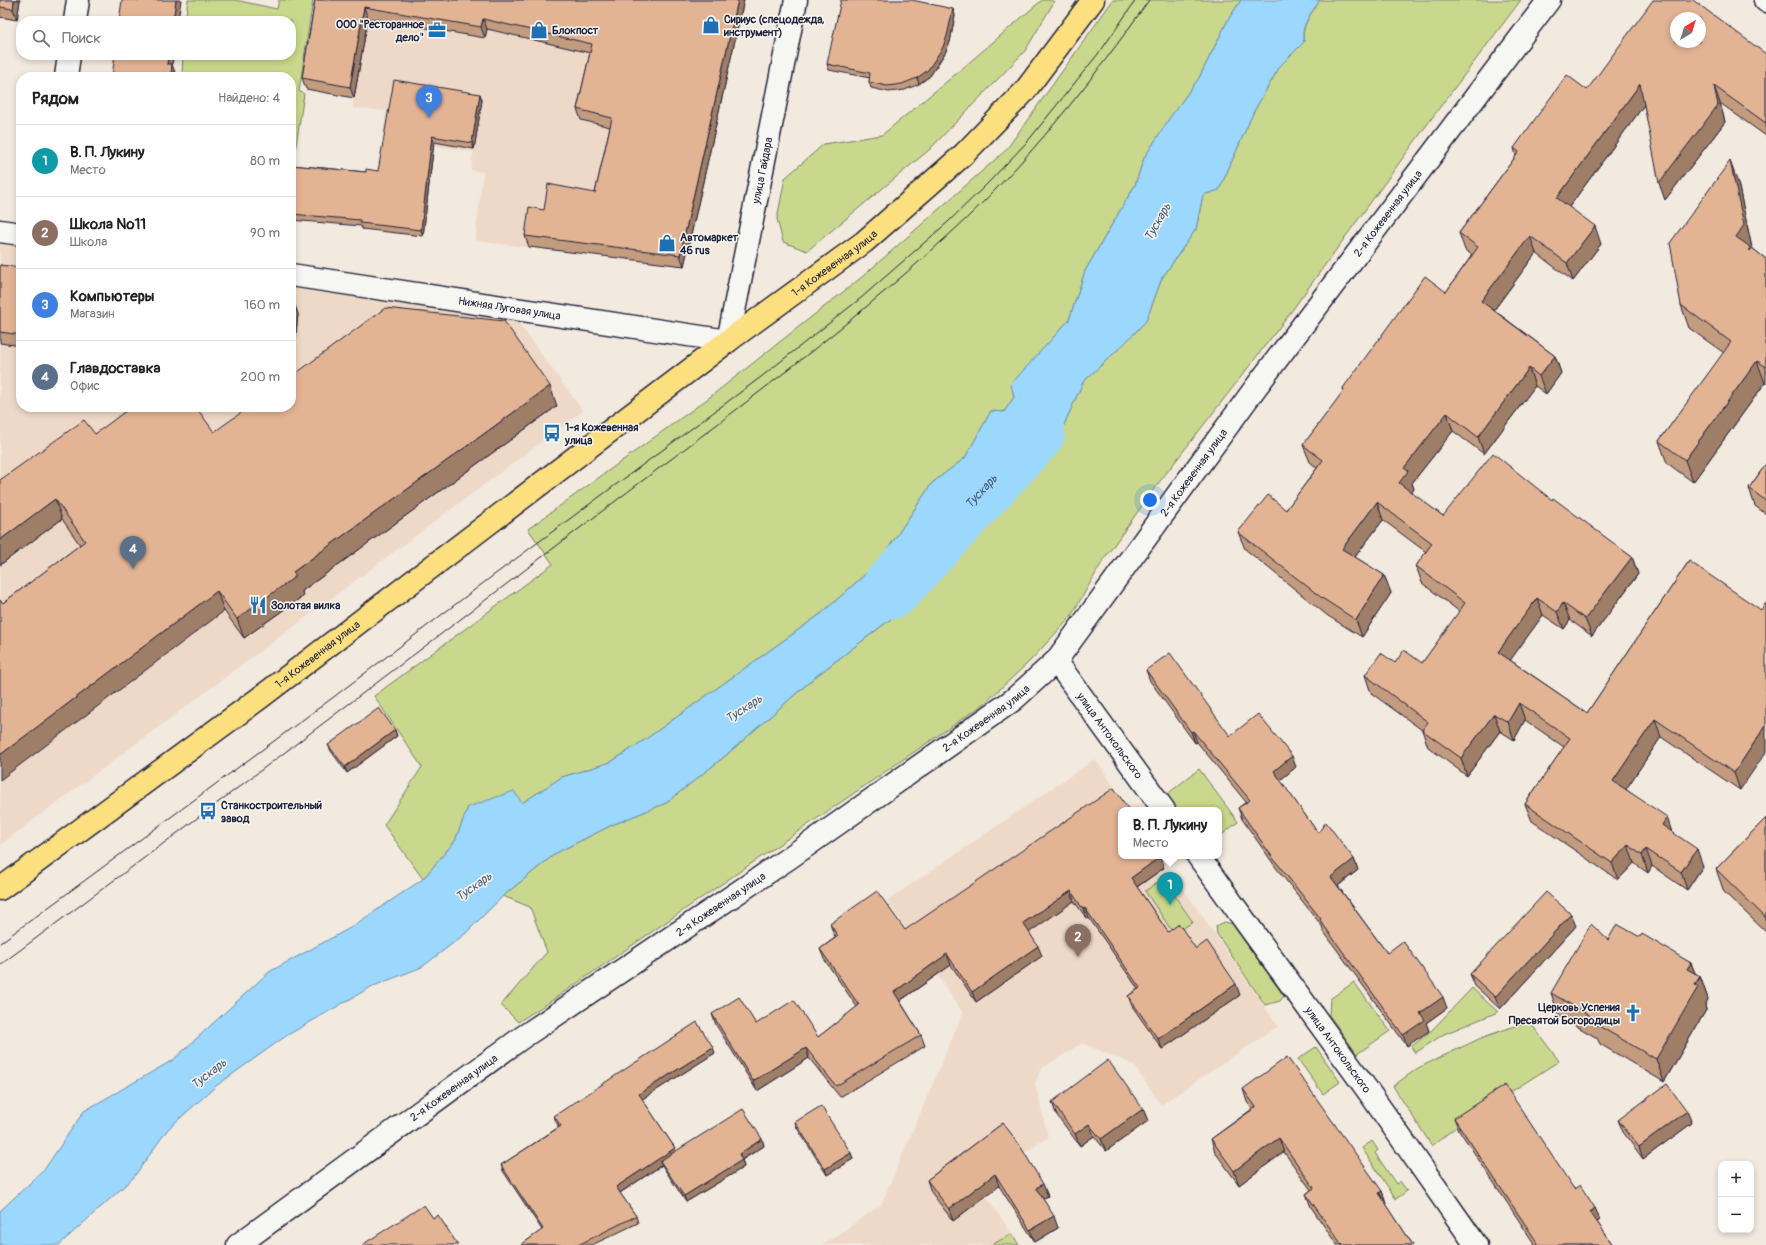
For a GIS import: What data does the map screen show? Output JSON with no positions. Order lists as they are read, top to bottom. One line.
{"streets":{"main road":["1-я Кожевенная улица"],"street":["улица Гайдара","2-я Кожевенная улица","Нижняя Луговая улица","улица Антокольского"]},"crossings":[["улица Гайдара","1-я Кожевенная улица"],["улица Гайдара","Нижняя Луговая улица"],["2-я Кожевенная улица","улица Антокольского"],["1-я Кожевенная улица","Нижняя Луговая улица"]],"water":["Тускарь"],"places":{"shop":["Сириус (спецодежда, инструмент)","Блокпост","Автомаркет 46 rus"],"office":["ООО \"Ресторанное дело\""],"bus stop":["1-я Кожевенная улица","Станкостроительный завод"],"restaurant":["Золотая вилка"],"church":["Церковь Успения Пресвятой Богородицы"]},"north":"top right","page":{"search":"Поиск","heading":["Рядом","Найдено: 4"],"pins":["3","4","1","2"],"list":[{"mark":"1","name":"В. П. Лукину","note":"Место","value":"80 m"},{"mark":"2","name":"Школа №11","note":"Школа","value":"90 m"},{"mark":"3","name":"Компьютеры","note":"Магазин","value":"160 m"},{"mark":"4","name":"Главдоставка","note":"Офис","value":"200 m"}],"popup":["В. П. Лукину","Место"],"map_buttons":["+","−"]}}
